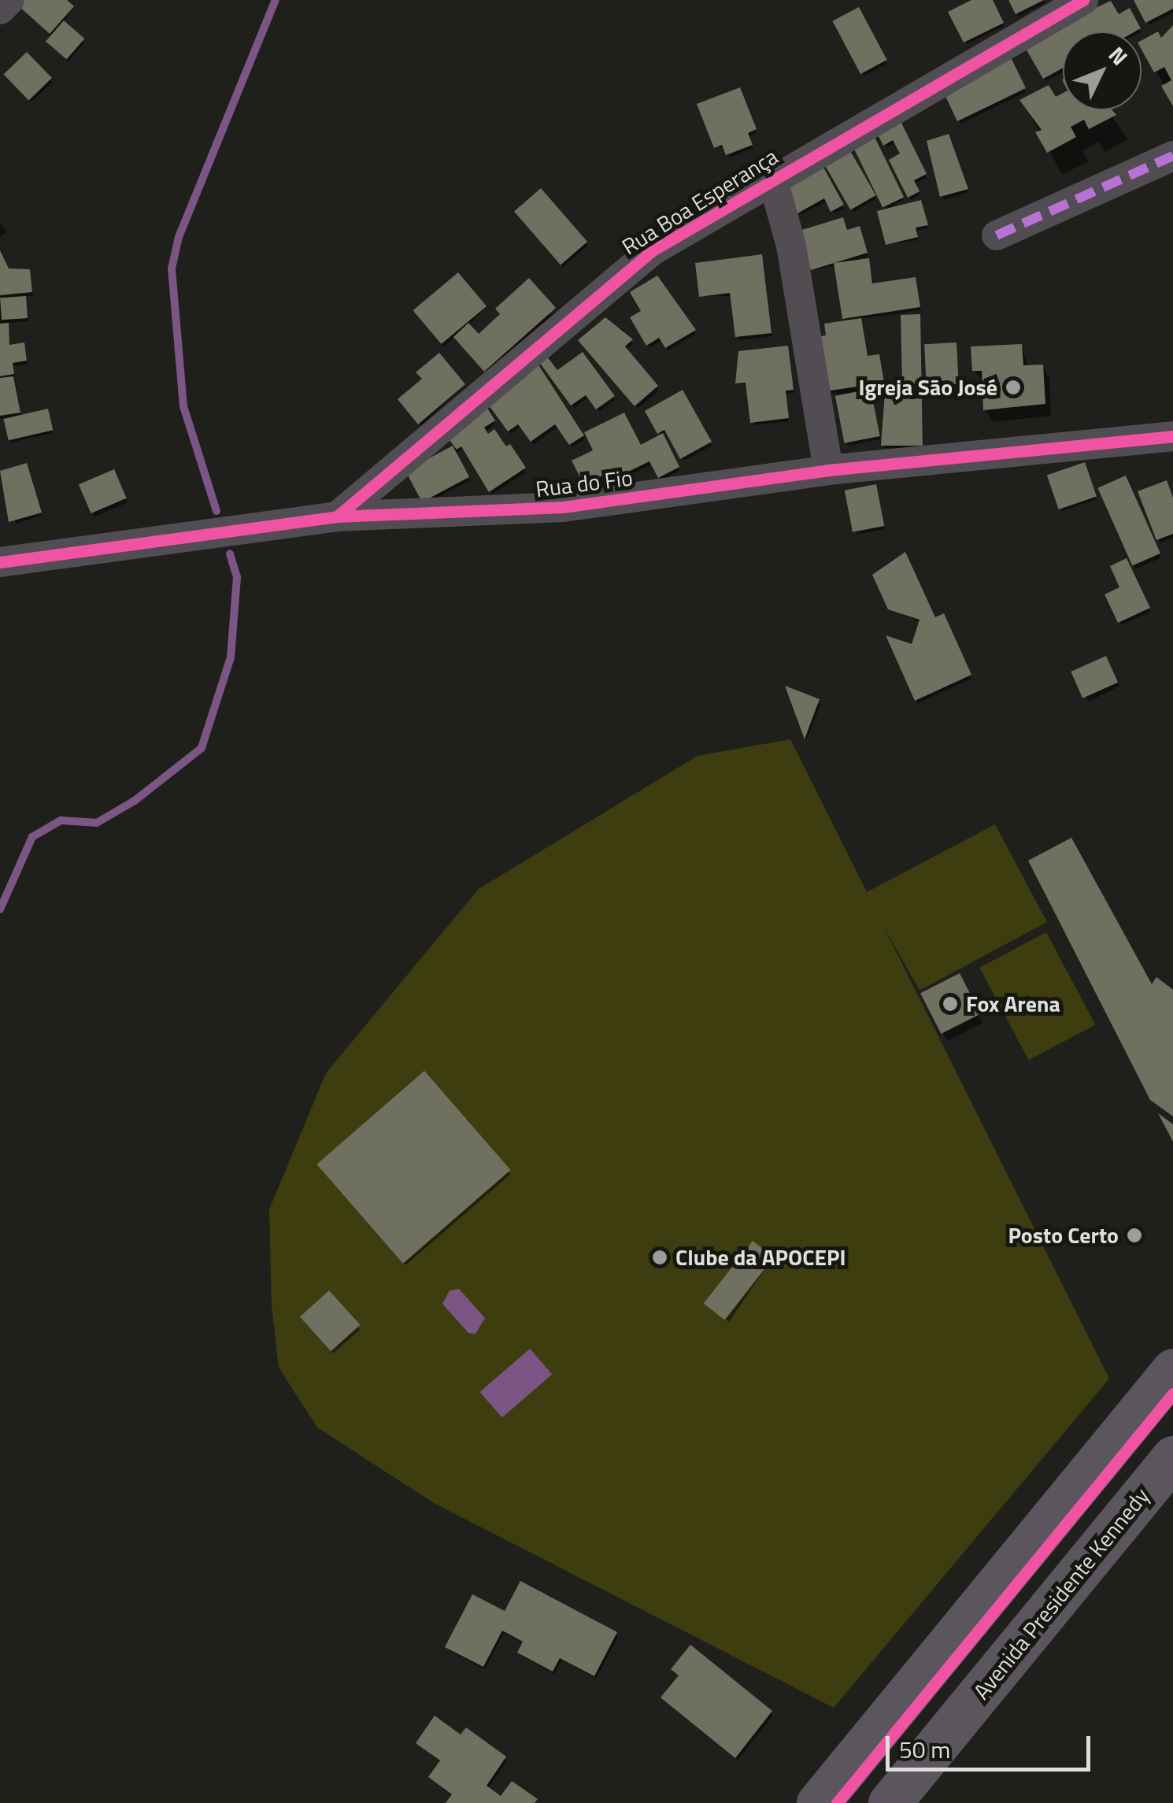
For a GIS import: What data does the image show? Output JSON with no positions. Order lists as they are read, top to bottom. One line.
{"streets":{"main road":["Avenida Presidente Kennedy"],"street":["Rua Boa Esperança","Rua do Fio"]},"crossings":[["Rua Boa Esperança","Rua do Fio"]],"places":["Igreja São José","Fox Arena","Posto Certo","Clube da APOCEPI"],"scale_bar":"50 m","north":"top right"}
